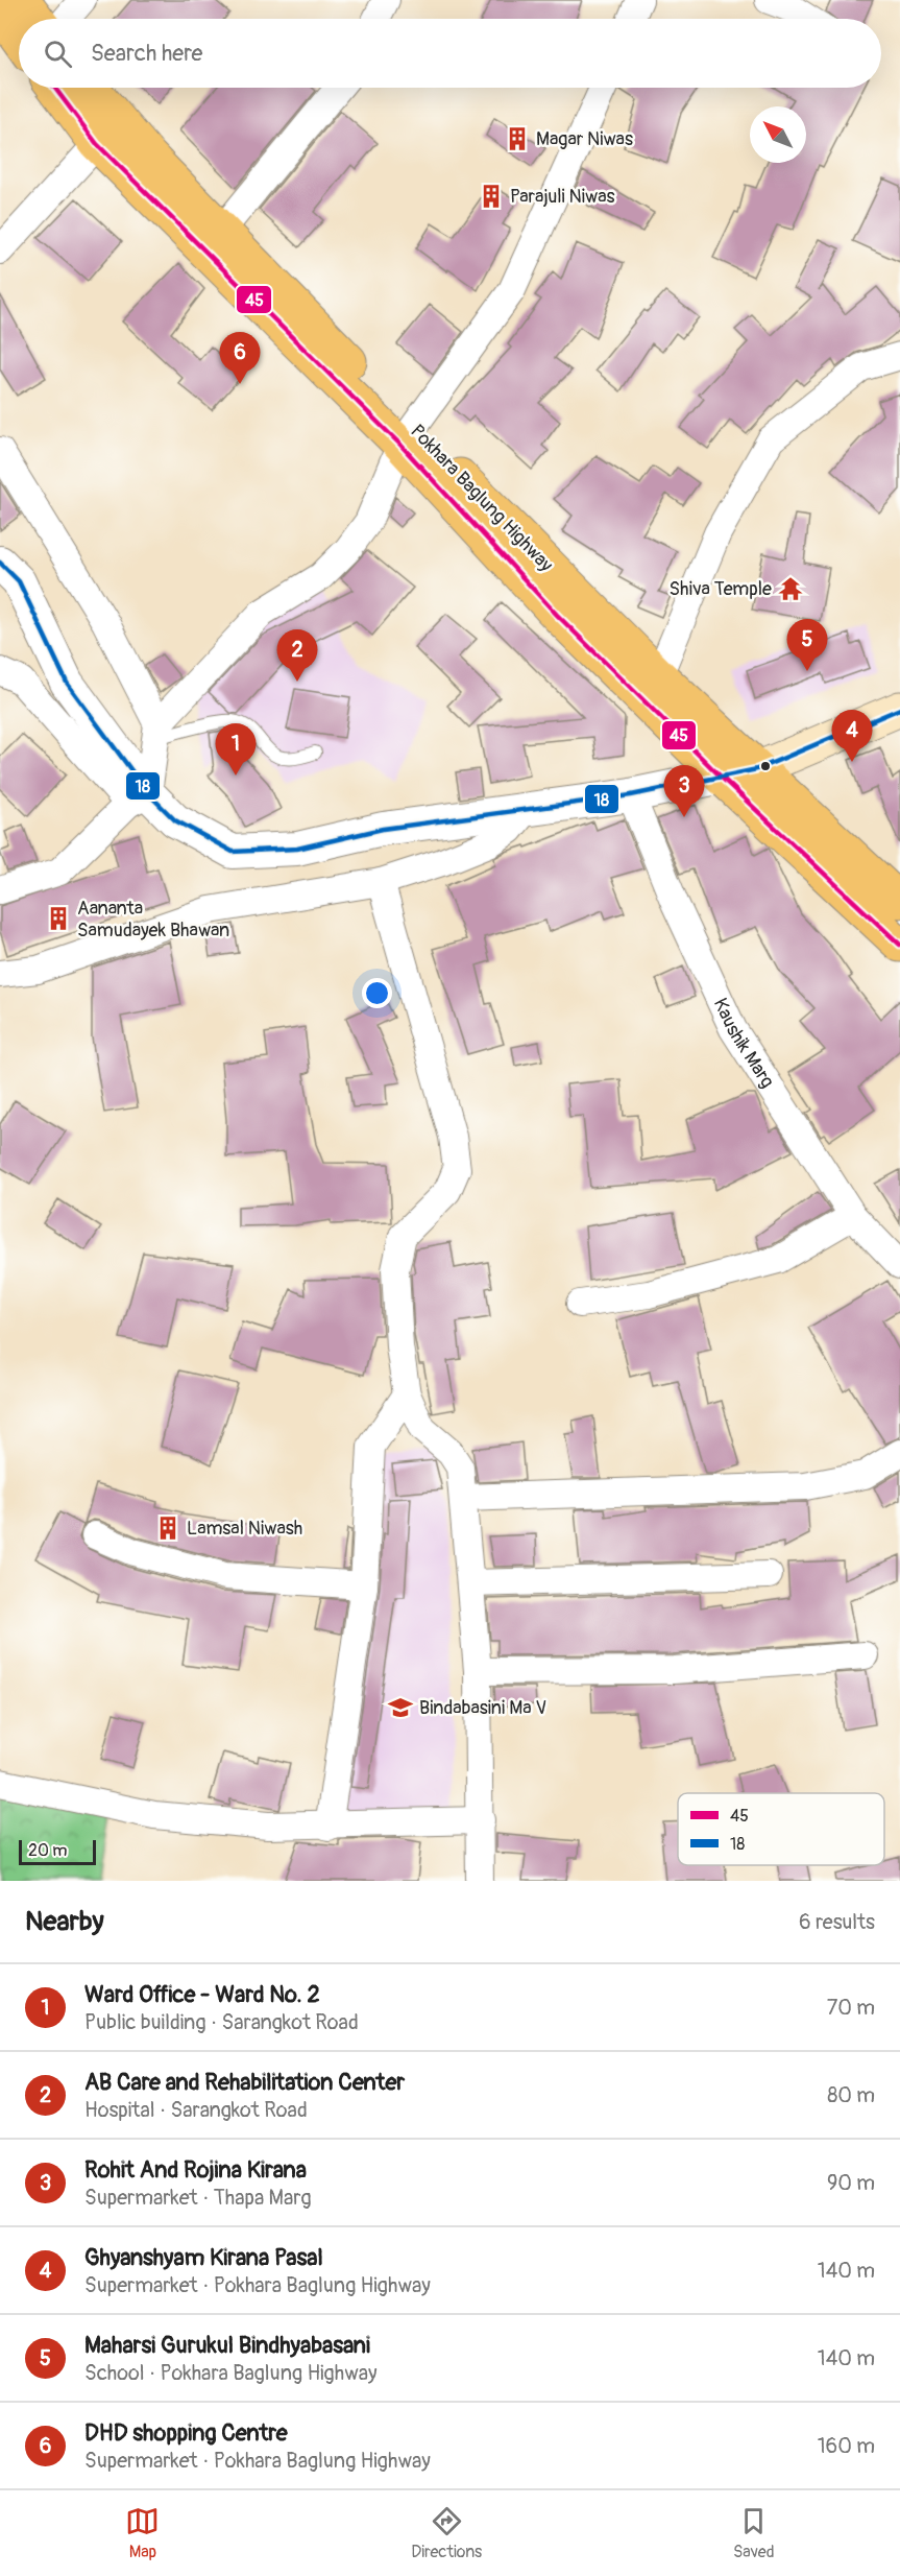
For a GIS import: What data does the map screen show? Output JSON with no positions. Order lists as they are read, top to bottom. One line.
{"streets":{"highway":["Pokhara Baglung Highway"],"street":["Kaushik Marg"]},"places":{"building":["Magar Niwas","Parajuli Niwas","Aananta Samudayek Bhawan","Lamsal Niwash"],"temple":["Shiva Temple"],"school or university":["Bindabasini Ma V"]},"lines":["transit line 45","transit line 18"],"legend":["45","18"],"scale_bar":"20 m","north":"top left","page":{"search":"Search here","pins":["6","5","2","4","1","3"],"scale":"20 m","heading":["Nearby","6 results"],"list":[{"mark":"1","name":"Ward Office - Ward No. 2","note":"Public building · Sarangkot Road","value":"70 m"},{"mark":"2","name":"AB Care and Rehabilitation Center","note":"Hospital · Sarangkot Road","value":"80 m"},{"mark":"3","name":"Rohit And Rojina Kirana","note":"Supermarket · Thapa Marg","value":"90 m"},{"mark":"4","name":"Ghyanshyam Kirana Pasal","note":"Supermarket · Pokhara Baglung Highway","value":"140 m"},{"mark":"5","name":"Maharsi Gurukul Bindhyabasani","note":"School · Pokhara Baglung Highway","value":"140 m"},{"mark":"6","name":"DHD shopping Centre","note":"Supermarket · Pokhara Baglung Highway","value":"160 m"}],"nav":["Map","Directions","Saved"]}}
